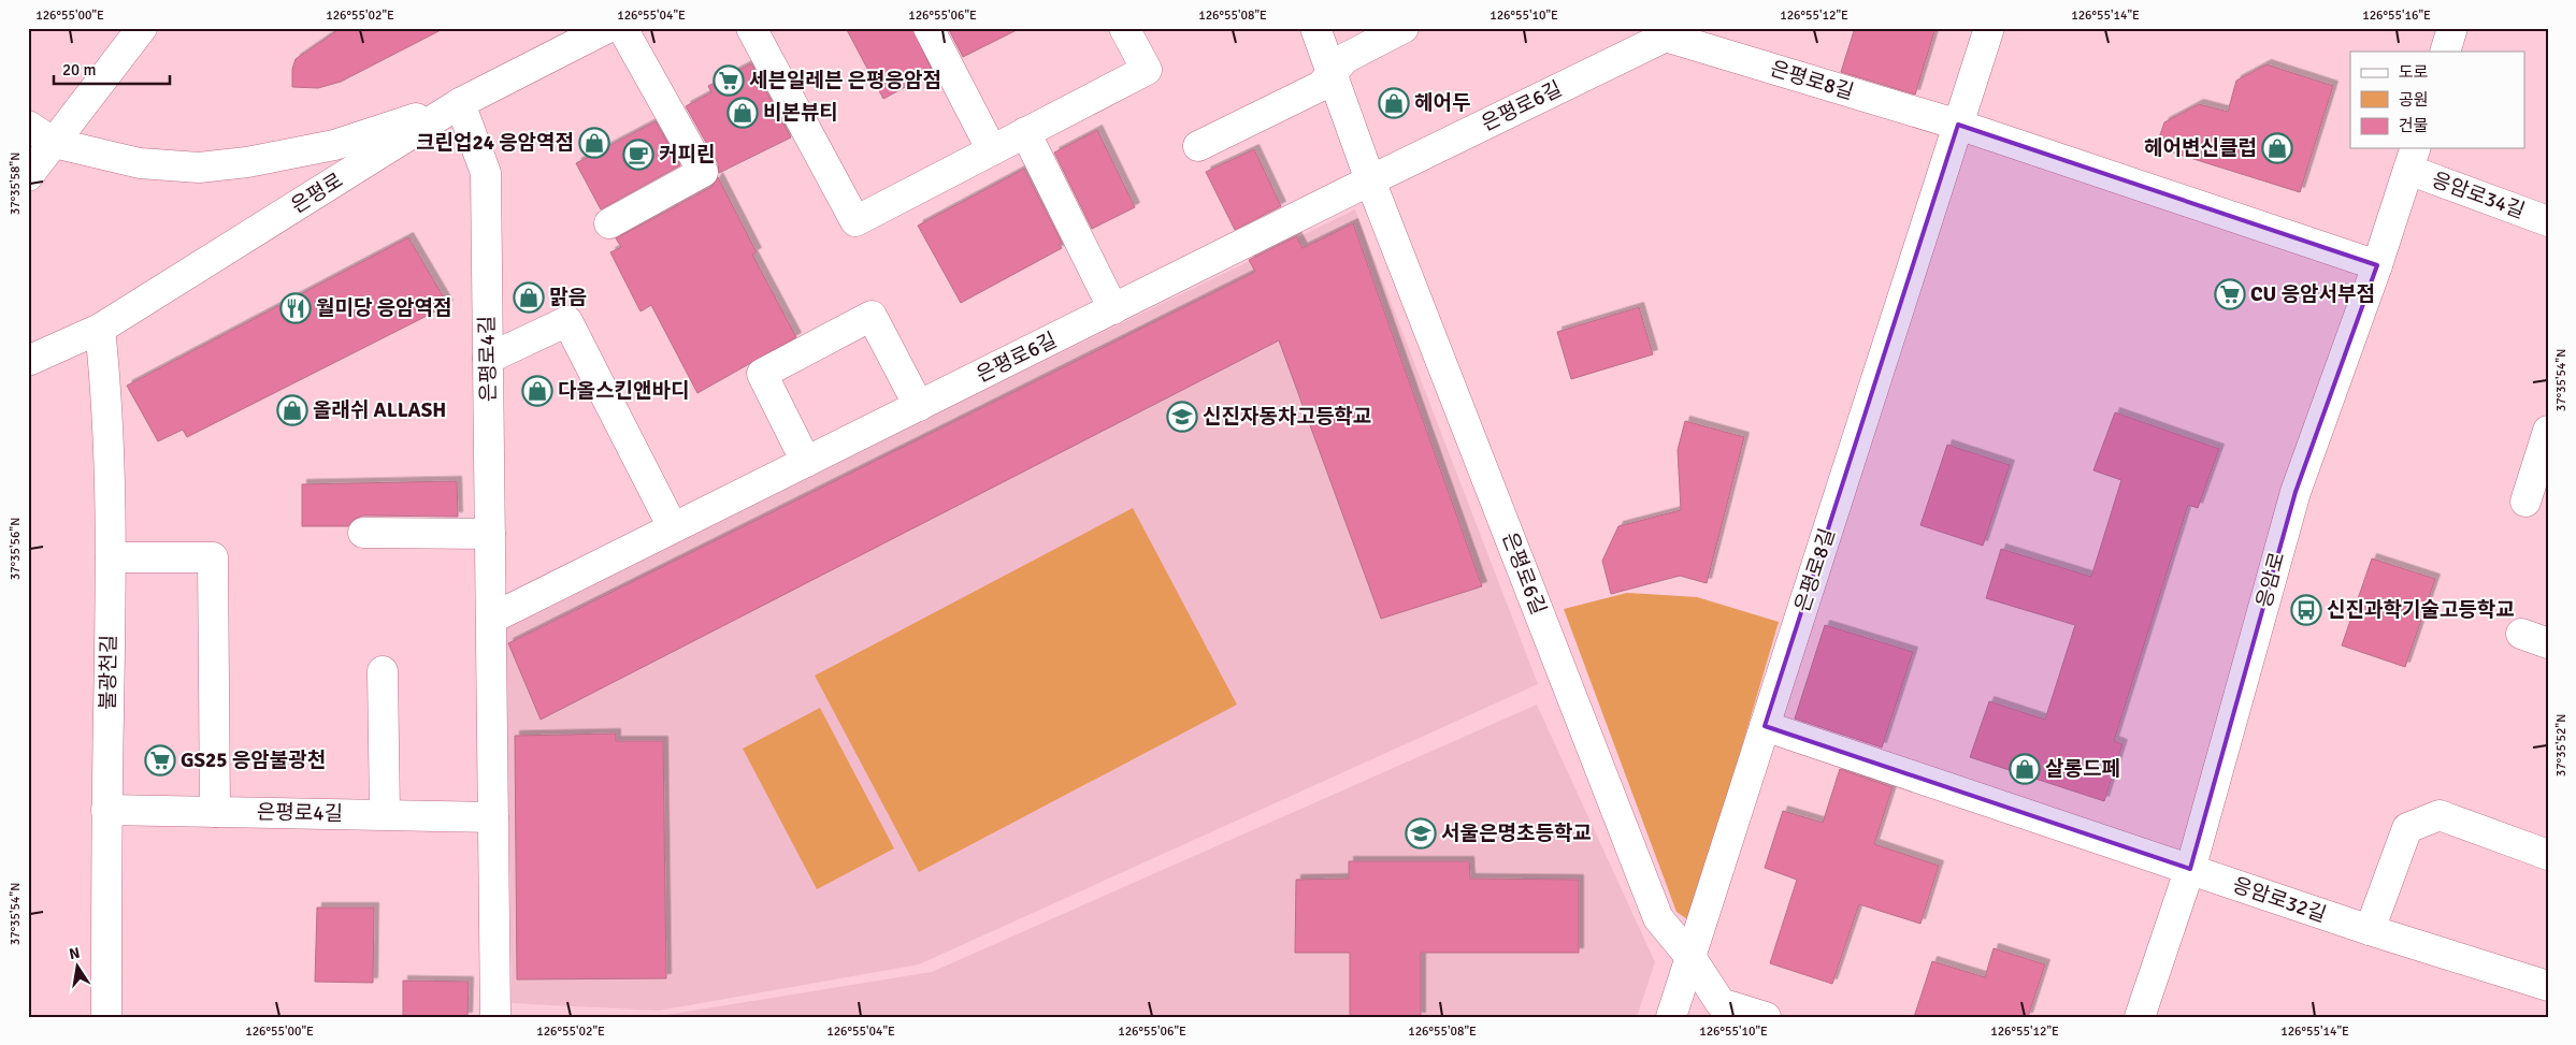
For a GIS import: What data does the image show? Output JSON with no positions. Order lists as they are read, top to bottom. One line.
{"streets":{"street":["은평로8길","은평로6길","은평로","응암로34길","은평로4길","응암로","불광천길","응암로32길"]},"crossings":[["은평로8길","은평로6길"],["은평로8길","응암로32길"],["은평로","은평로4길"],["은평로","불광천길"],["응암로34길","응암로"],["은평로4길","불광천길"],["응암로","응암로32길"]],"places":{"supermarket":["세븐일레븐 은평응암점","CU 응암서부점","GS25 응암불광천"],"shop":["헤어두","비본뷰티","크린업24 응암역점","헤어변신클럽","맑음","다올스킨앤바디","올래쉬 ALLASH","살롱드페"],"cafe":["커피린"],"restaurant":["월미당 응암역점"],"school or university":["신진자동차고등학교","서울은명초등학교"],"bus stop":["신진과학기술고등학교"]},"legend":["도로","공원","건물"],"scale_bar":"20 m","north":"top","coordinates":["126°55'00\"E","126°55'02\"E","126°55'04\"E","126°55'06\"E","126°55'08\"E","126°55'10\"E","126°55'12\"E","126°55'14\"E","126°55'16\"E","37°35'58\"N","37°35'54\"N","37°35'56\"N","37°35'52\"N"]}
